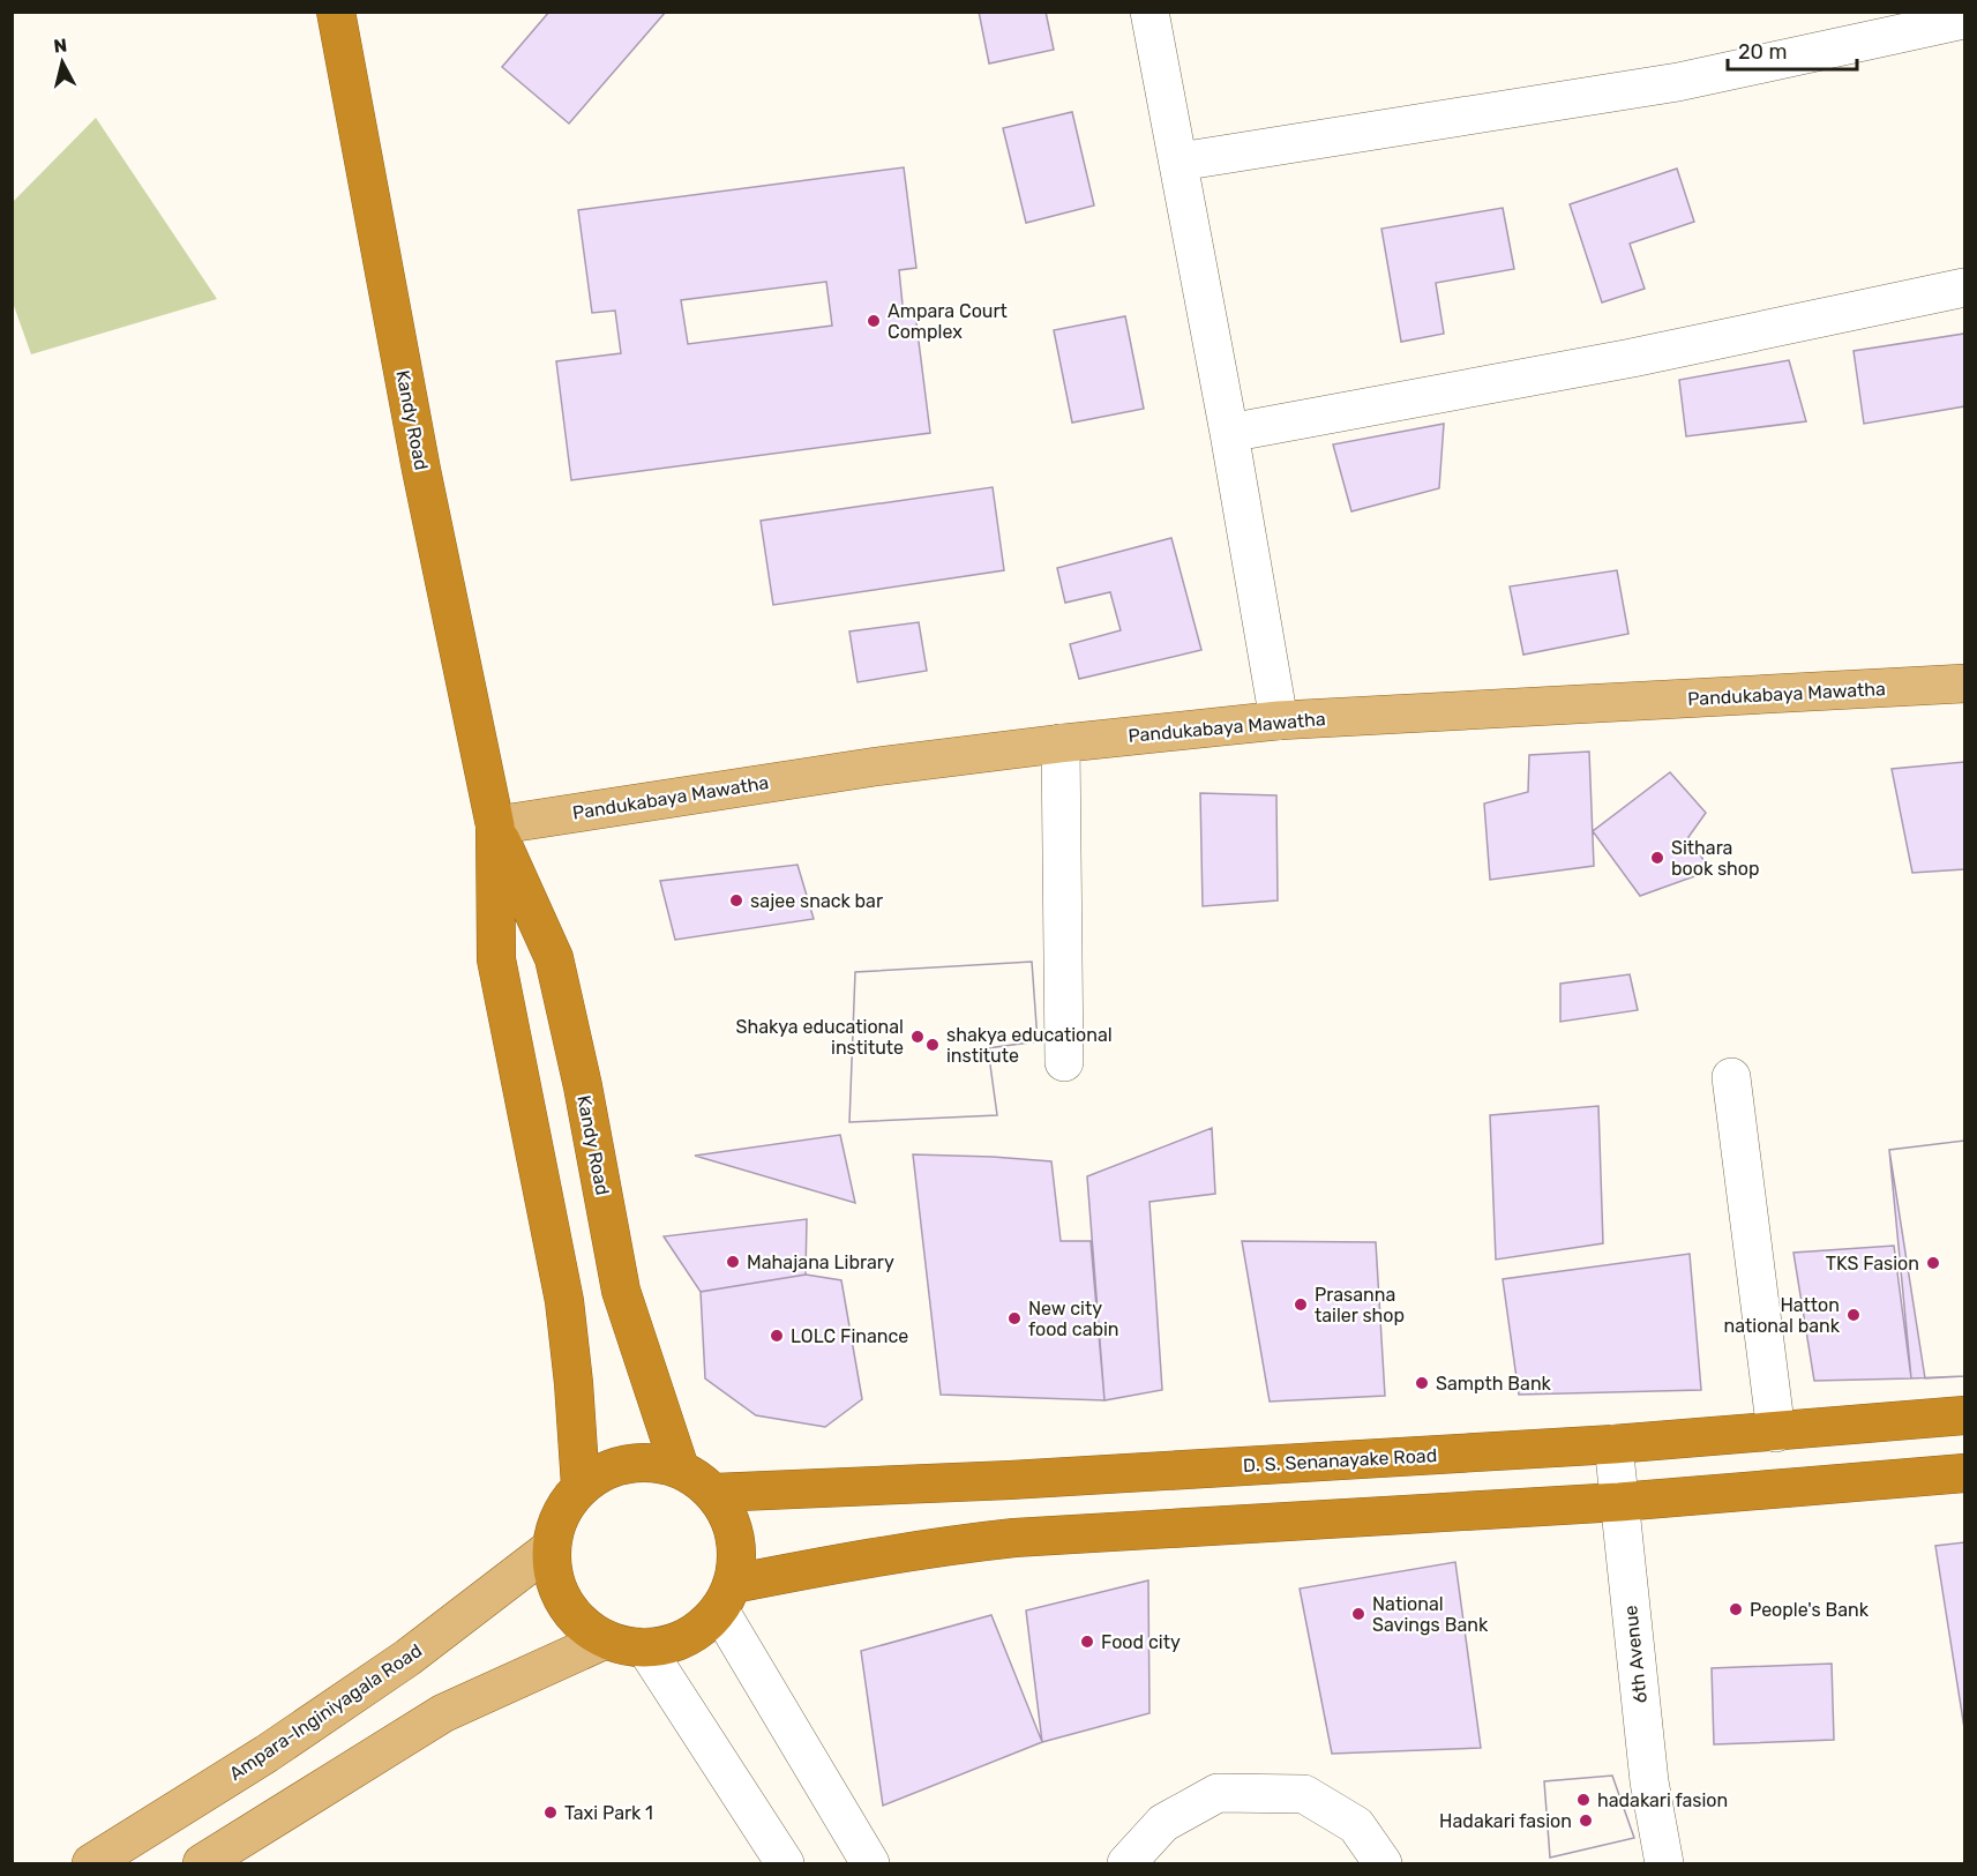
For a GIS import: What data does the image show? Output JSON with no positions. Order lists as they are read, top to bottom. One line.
{"streets":{"highway":["Kandy Road","D. S. Senanayake Road"],"main road":["Pandukabaya Mawatha","Ampara-Inginiyagala Road"],"street":["6th Avenue"]},"crossings":[["Kandy Road","Pandukabaya Mawatha"],["Kandy Road","D. S. Senanayake Road"],["Kandy Road","Ampara-Inginiyagala Road"],["D. S. Senanayake Road","6th Avenue"],["D. S. Senanayake Road","Ampara-Inginiyagala Road"]],"places":["Ampara Court Complex","Sithara book shop","sajee snack bar","Shakya educational institute","shakya educational institute","Mahajana Library","TKS Fasion","Prasanna tailer shop","Hatton national bank","New city food cabin","LOLC Finance","Sampth Bank","People's Bank","National Savings Bank","Food city","hadakari fasion","Taxi Park 1","Hadakari fasion"],"scale_bar":"20 m","north":"top"}
